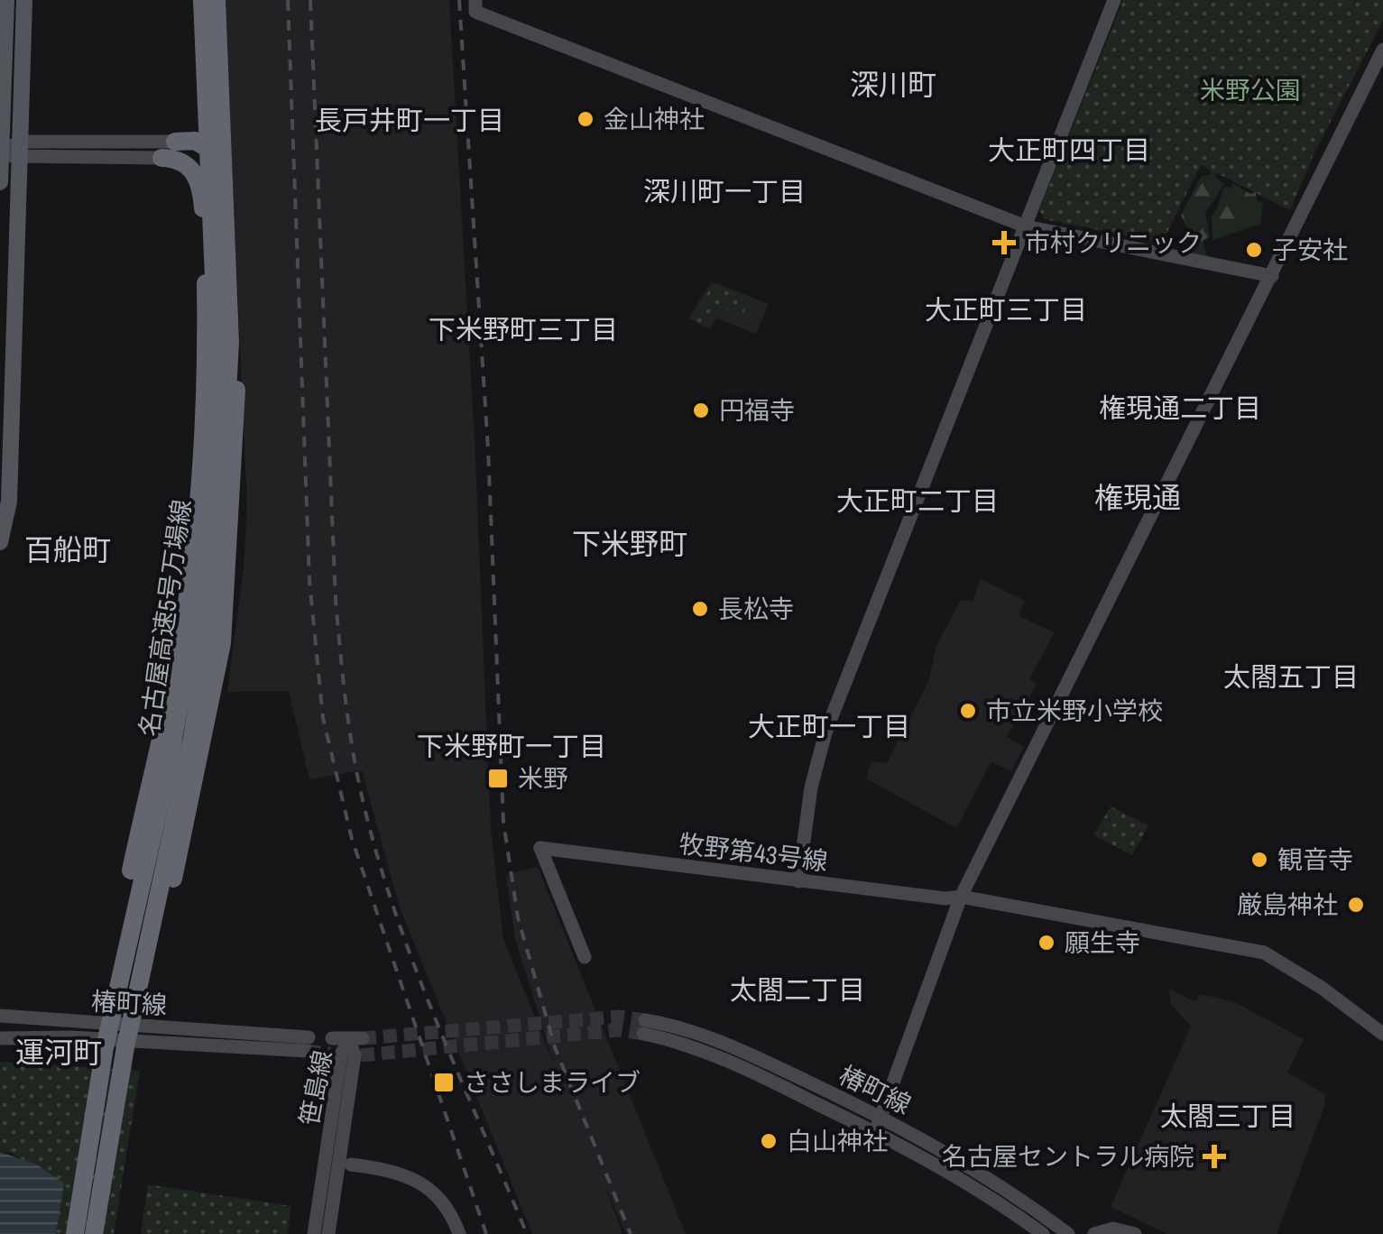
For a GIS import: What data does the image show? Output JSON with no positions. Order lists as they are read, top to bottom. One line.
{"streets":{"highway":["名古屋高速5号万場線"],"street":["牧野第43号線","椿町線","笹島線"]},"districts":["深川町","長戸井町一丁目","大正町四丁目","深川町一丁目","大正町三丁目","下米野町三丁目","権現通二丁目","権現通","大正町二丁目","下米野町","百船町","太閤五丁目","大正町一丁目","下米野町一丁目","太閤二丁目","運河町","太閤三丁目"],"parks":["米野公園"],"places":{"other":["金山神社","子安社","円福寺","長松寺","市立米野小学校","観音寺","厳島神社","願生寺","白山神社"],"health":["市村クリニック","名古屋セントラル病院"],"transit":["米野","ささしまライブ"]}}
